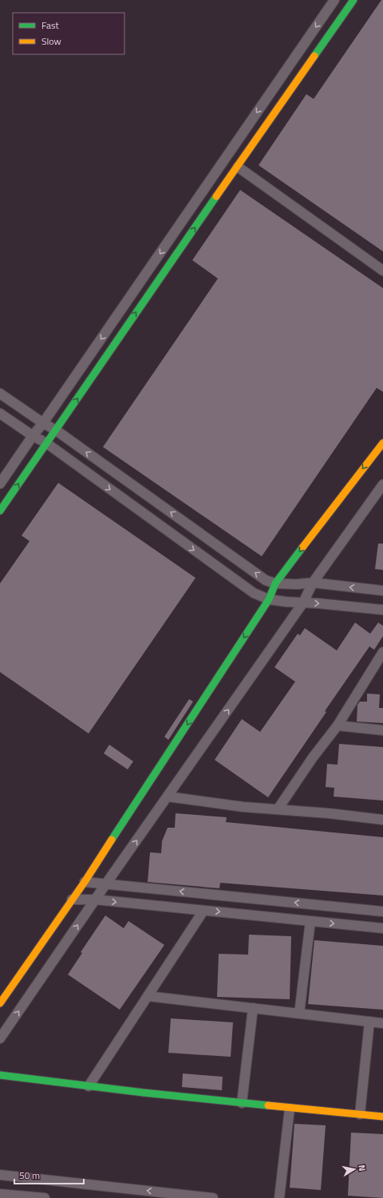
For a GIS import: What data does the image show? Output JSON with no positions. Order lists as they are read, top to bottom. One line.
{"legend":["Fast","Slow"],"scale_bar":"50 m","north":"right"}
